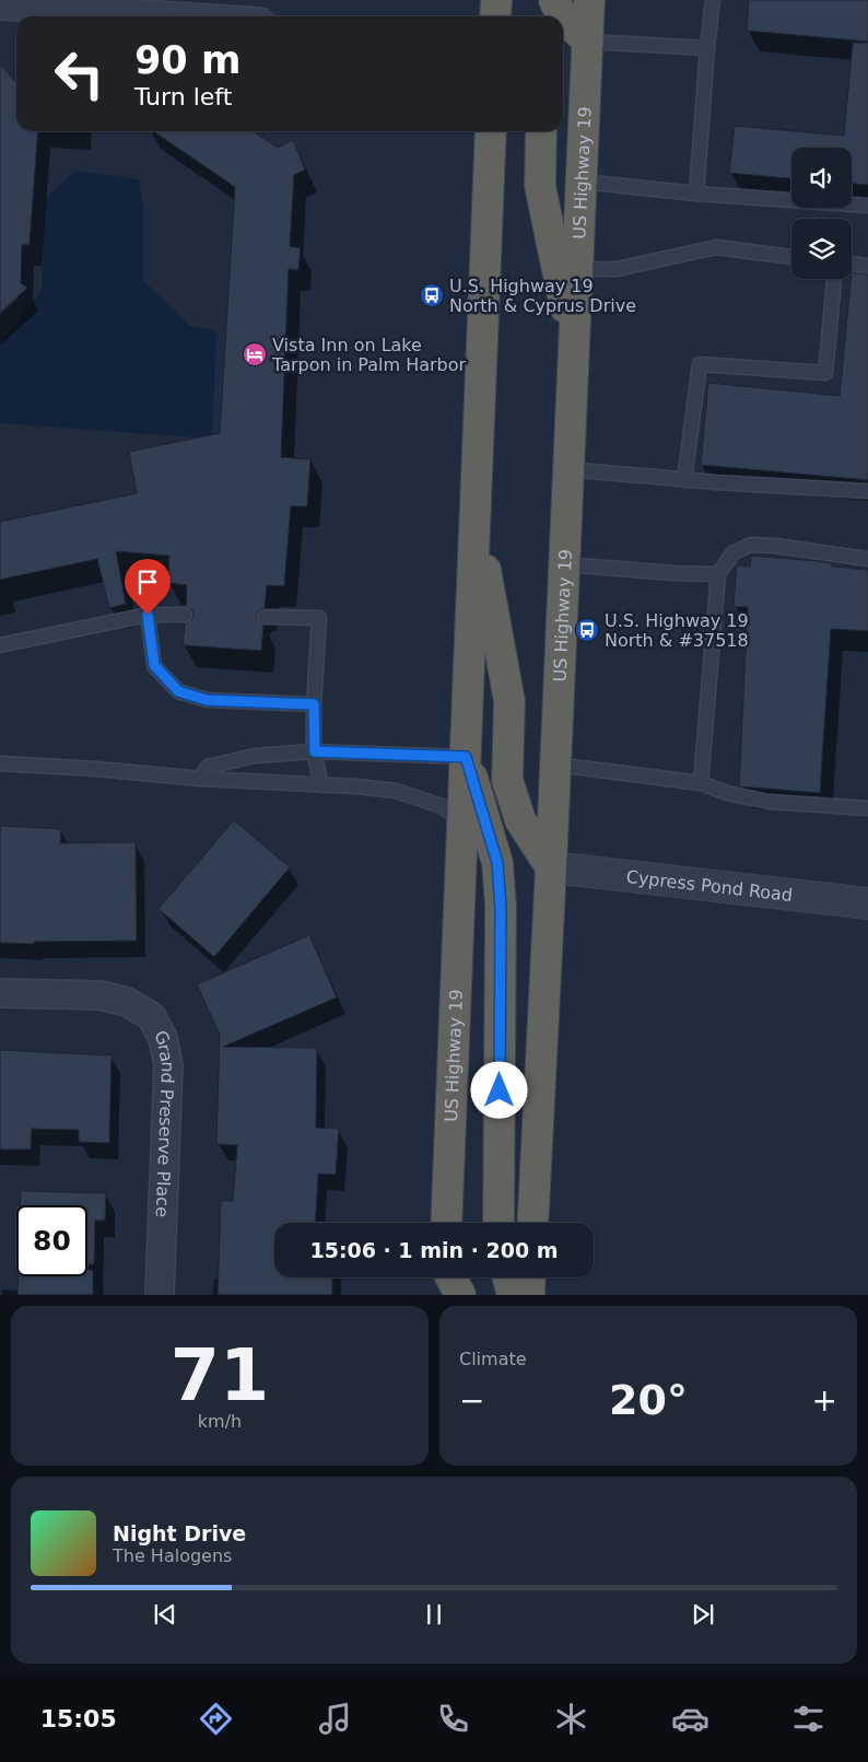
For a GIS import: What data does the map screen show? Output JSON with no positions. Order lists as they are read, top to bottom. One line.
{"streets":{"highway":["US Highway 19"],"street":["Cypress Pond Road","Grand Preserve Place"]},"crossings":[["US Highway 19","Cypress Pond Road"]],"places":{"bus stop":["U.S. Highway 19 North & Cyprus Drive","U.S. Highway 19 North & #37518"],"hotel":["Vista Inn on Lake Tarpon in Palm Harbor"]},"page":{"turn":["90 m","Turn left"],"limit":"80","trip":"15:06 · 1 min · 200 m","tile":[["71","km/h"],"Climate"],"heat":["−","20°","+"],"song":["Night Drive","The Halogens"],"tabs":"15:05"}}
